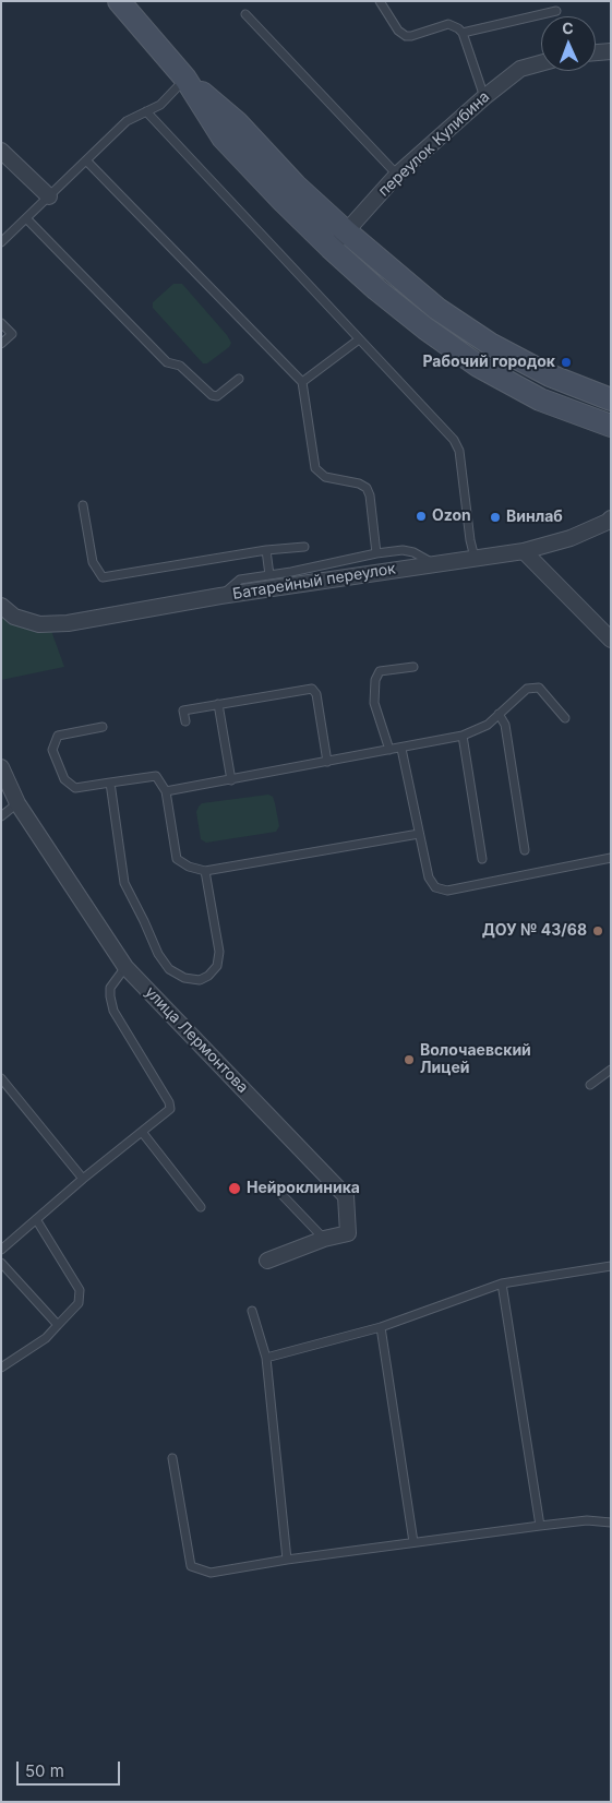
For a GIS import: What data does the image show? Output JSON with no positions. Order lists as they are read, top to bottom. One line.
{"streets":{"street":["переулок Кулибина","Батарейный переулок","улица Лермонтова"]},"places":["Рабочий городок","Ozon","Винлаб","ДОУ № 43/68","Волочаевский Лицей","Нейроклиника"],"scale_bar":"50 m","north":"top"}
